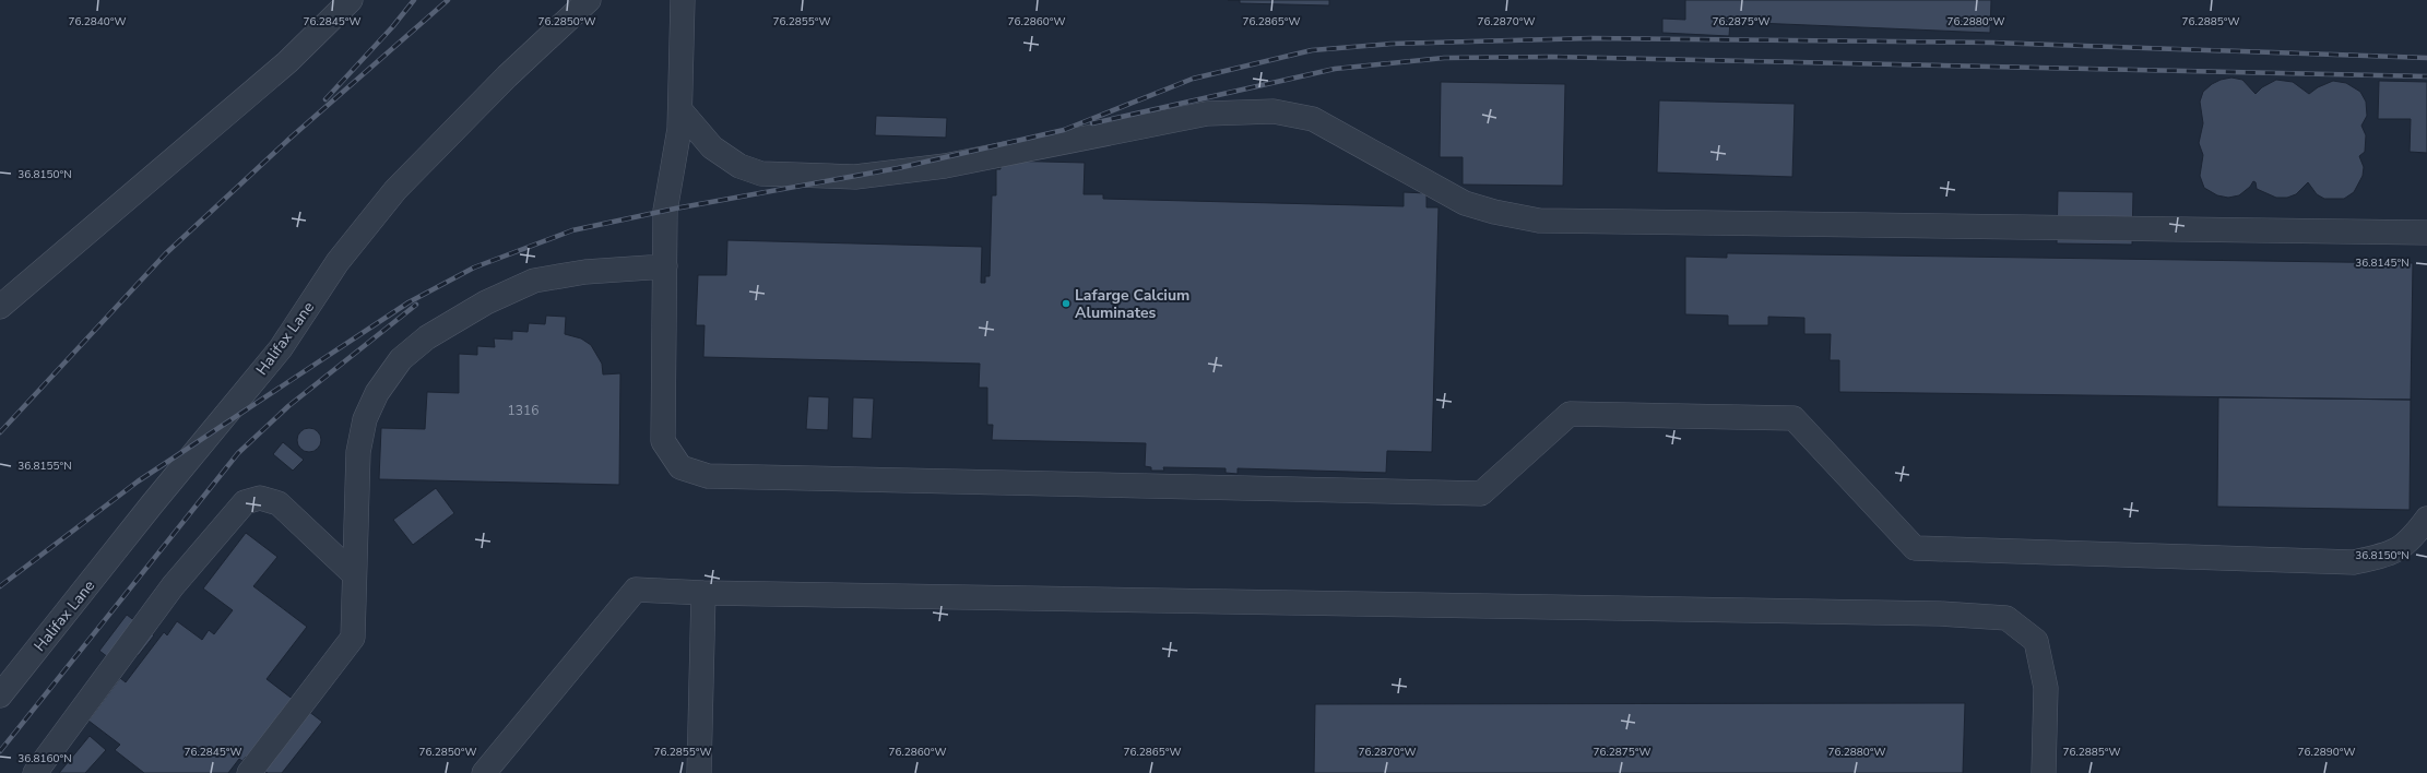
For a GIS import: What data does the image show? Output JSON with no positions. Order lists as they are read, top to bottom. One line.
{"streets":{"street":["Halifax Lane"]},"places":["Lafarge Calcium Aluminates"],"house_numbers":["1316"],"coordinates":["76.2850°W","76.2860°W","76.2840°W","76.2845°W","76.2855°W","76.2865°W","76.2870°W","76.2875°W","76.2880°W","76.2885°W","36.8150°N","36.8145°N","36.8155°N","76.2890°W","36.8160°N"]}
